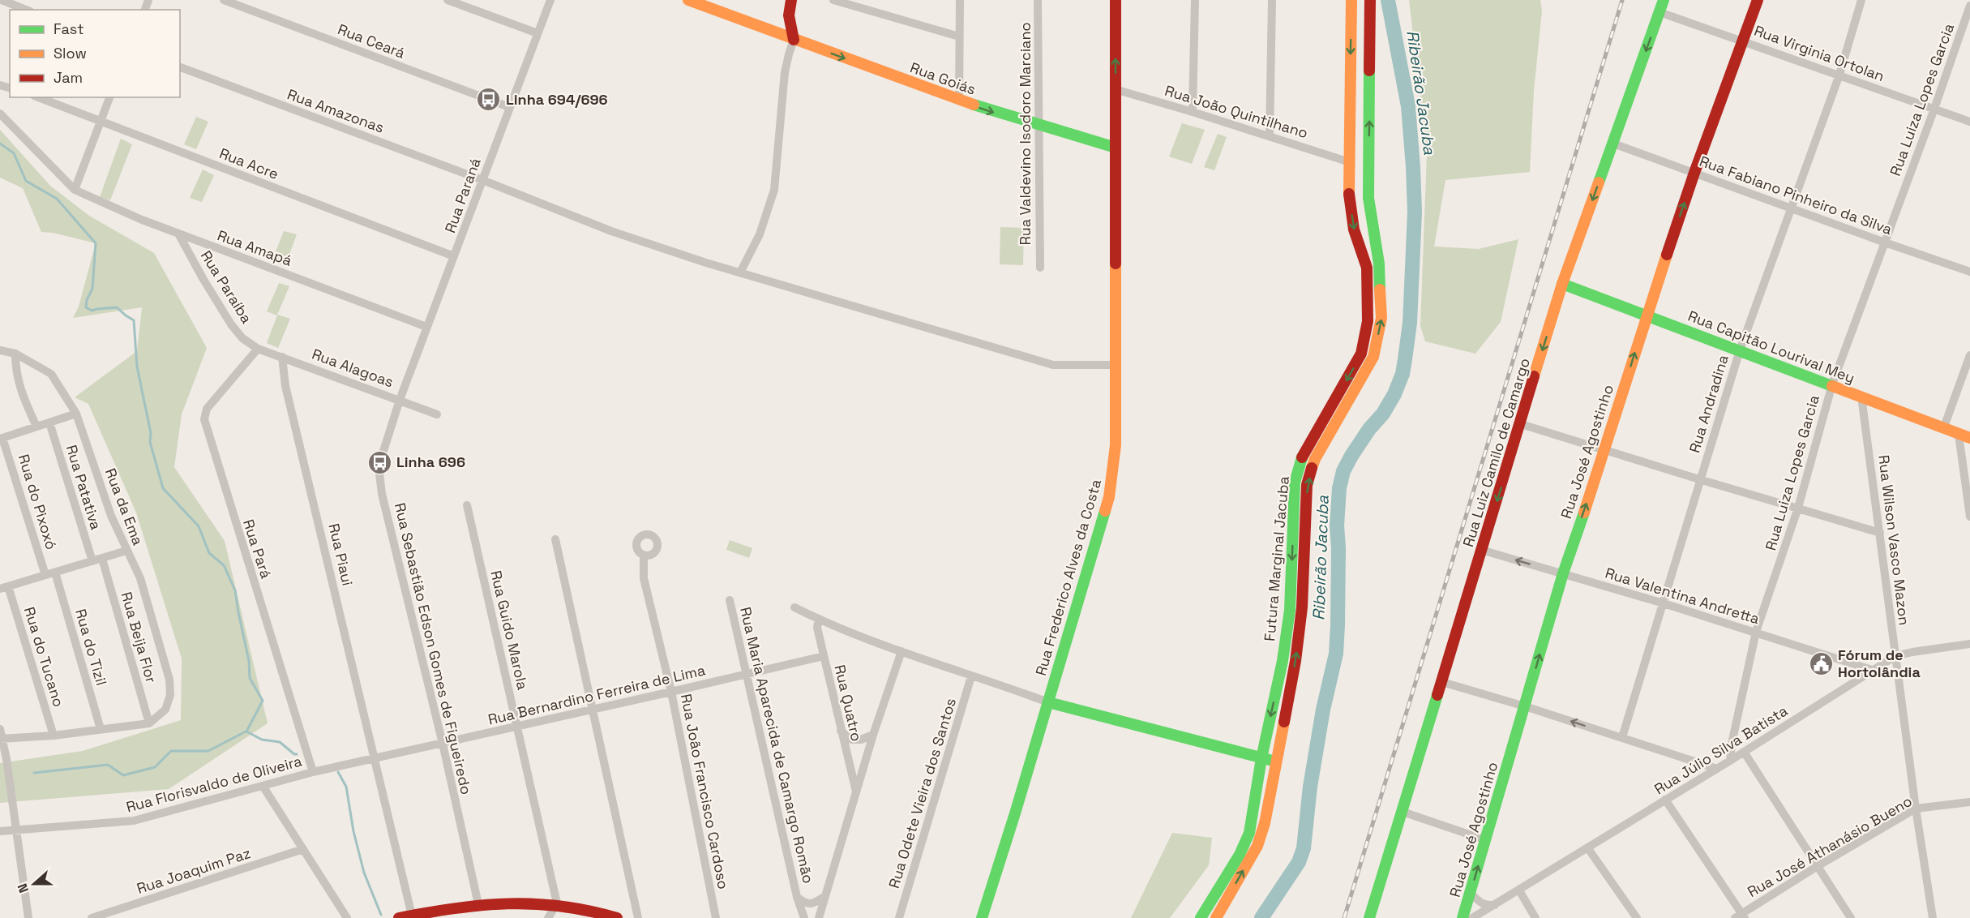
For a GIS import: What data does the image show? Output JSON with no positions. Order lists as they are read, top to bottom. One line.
{"streets":{"main road":["Rua Goiás","Rua Capitão Lourival Mey","Rua José Agostinho","Rua Luiz Camilo de Camargo","Futura Marginal Jacuba","Rua Frederico Alves da Costa"],"street":["Rua Ceará","Rua Virginia Ortolan","Rua Luiza Lopes Garcia","Rua Amazonas","Rua João Quintilhano","Rua Valdevino Isodoro Marciano","Rua Acre","Rua Paraná","Rua Fabiano Pinheiro da Silva","Rua Amapá","Rua Paraíba","Rua Alagoas","Rua Andradina","Rua Patativa","Rua do Pixoxó","Rua da Ema","Rua Wilson Vasco Mazon","Rua Pará","Rua Piaui","Rua Valentina Andretta","Rua Guido Marola","Rua Beija Flor","Rua do Tizil","Rua Sebastião Edson Gomes de Figueiredo","Rua do Tucano","Rua Bernardino Ferreira de Lima","Rua Quatro","Rua Maria Aparecida de Camargo Romão","Rua Júlio Silva Batista","Rua Florisvaldo de Oliveira","Rua João Francisco Cardoso","Rua Odete Vieira dos Santos","Rua José Athanásio Bueno","Rua Joaquim Paz"]},"crossings":[["Rua Ceará","Rua Paraná"],["Rua Virginia Ortolan","Rua Luiza Lopes Garcia"],["Rua Virginia Ortolan","Rua Andradina"],["Rua Virginia Ortolan","Rua José Agostinho"],["Rua Virginia Ortolan","Rua Luiz Camilo de Camargo"],["Rua Goiás","Rua Valdevino Isodoro Marciano"],["Rua Goiás","Rua Frederico Alves da Costa"],["Rua Luiza Lopes Garcia","Rua Fabiano Pinheiro da Silva"],["Rua Luiza Lopes Garcia","Rua Capitão Lourival Mey"],["Rua Luiza Lopes Garcia","Rua Valentina Andretta"],["Rua Luiza Lopes Garcia","Rua Júlio Silva Batista"],["Rua Amazonas","Rua Paraná"],["Rua Amazonas","Rua Frederico Alves da Costa"],["Rua João Quintilhano","Futura Marginal Jacuba"],["Rua João Quintilhano","Rua Frederico Alves da Costa"],["Rua Acre","Rua Paraná"],["Rua Paraná","Rua Amapá"],["Rua Paraná","Rua Alagoas"],["Rua Paraná","Rua Sebastião Edson Gomes de Figueiredo"],["Rua Fabiano Pinheiro da Silva","Rua Andradina"],["Rua Fabiano Pinheiro da Silva","Rua José Agostinho"],["Rua Fabiano Pinheiro da Silva","Rua Luiz Camilo de Camargo"],["Rua Amapá","Rua Paraíba"],["Rua Paraíba","Rua Alagoas"],["Rua Paraíba","Rua Pará"],["Rua Capitão Lourival Mey","Rua Andradina"],["Rua Capitão Lourival Mey","Rua José Agostinho"],["Rua Capitão Lourival Mey","Rua Luiz Camilo de Camargo"],["Rua Capitão Lourival Mey","Rua Wilson Vasco Mazon"],["Rua Alagoas","Rua Pará"],["Rua Alagoas","Rua Piaui"],["Rua Alagoas","Rua Sebastião Edson Gomes de Figueiredo"],["Rua Andradina","Rua Valentina Andretta"],["Rua José Agostinho","Rua Valentina Andretta"],["Rua Luiz Camilo de Camargo","Rua Valentina Andretta"],["Rua da Ema","Rua Beija Flor"],["Rua Wilson Vasco Mazon","Rua Júlio Silva Batista"],["Rua Wilson Vasco Mazon","Rua José Athanásio Bueno"],["Rua Pará","Rua Florisvaldo de Oliveira"],["Rua Piaui","Rua Bernardino Ferreira de Lima"],["Rua Piaui","Rua Florisvaldo de Oliveira"],["Rua Valentina Andretta","Rua Júlio Silva Batista"],["Rua Guido Marola","Rua Bernardino Ferreira de Lima"],["Rua Sebastião Edson Gomes de Figueiredo","Rua Bernardino Ferreira de Lima"],["Rua Bernardino Ferreira de Lima","Rua Quatro"],["Rua Bernardino Ferreira de Lima","Rua Maria Aparecida de Camargo Romão"],["Rua Bernardino Ferreira de Lima","Rua Florisvaldo de Oliveira"],["Rua Bernardino Ferreira de Lima","Rua João Francisco Cardoso"]],"one_way":["Rua Goiás","Rua José Agostinho","Rua Luiz Camilo de Camargo"],"water":["Ribeirão Jacuba"],"places":{"bus stop":["Linha 694/696","Linha 696"],"public building":["Fórum de Hortolândia"]},"legend":["Fast","Slow","Jam"],"north":"left"}
